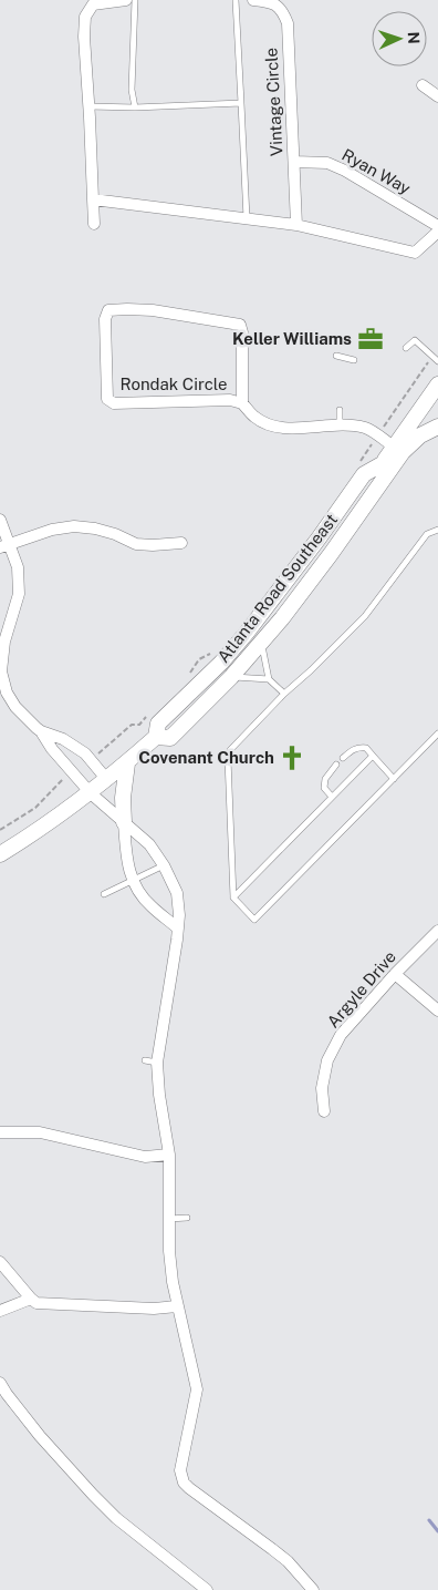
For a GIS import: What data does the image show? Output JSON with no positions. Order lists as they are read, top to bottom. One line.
{"streets":{"main road":["Atlanta Road Southeast"],"street":["Vintage Circle","Ryan Way","Rondak Circle","Argyle Drive"]},"crossings":[["Vintage Circle","Ryan Way"],["Rondak Circle","Atlanta Road Southeast"]],"places":{"office":["Keller Williams"],"church":["Covenant Church"]},"north":"right"}
